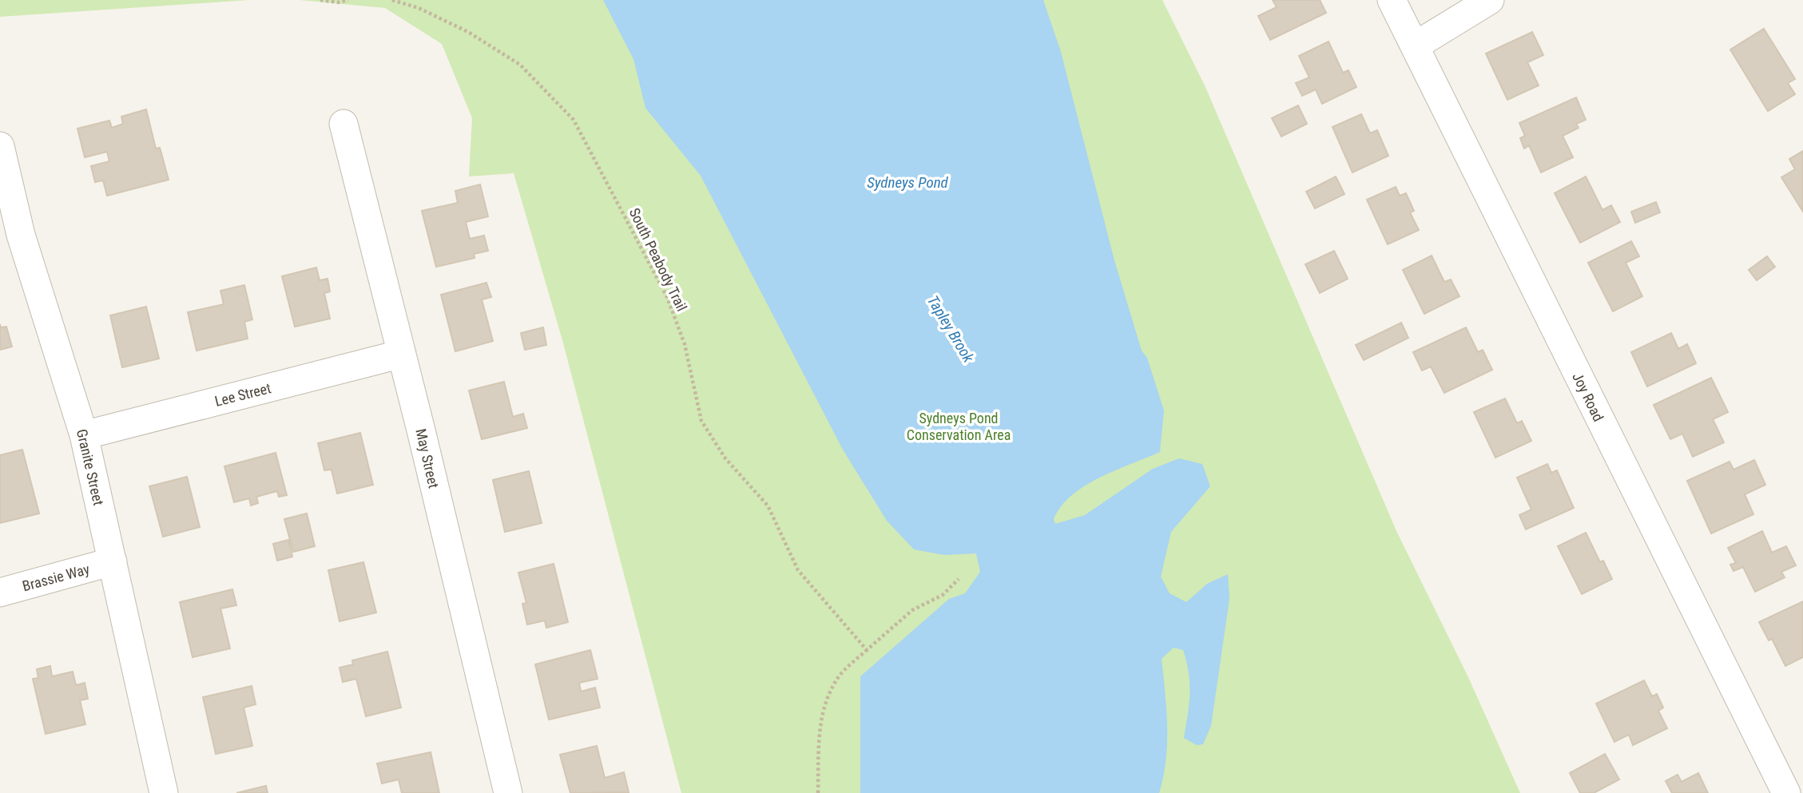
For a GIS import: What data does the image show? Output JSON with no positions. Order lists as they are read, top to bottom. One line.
{"streets":{"street":["Lee Street","Joy Road","May Street","Granite Street","Brassie Way"],"path":["South Peabody Trail"]},"crossings":[["Lee Street","May Street"],["Lee Street","Granite Street"],["Granite Street","Brassie Way"]],"water":["Sydneys Pond","Tapley Brook"],"parks":["Sydneys Pond Conservation Area"]}
